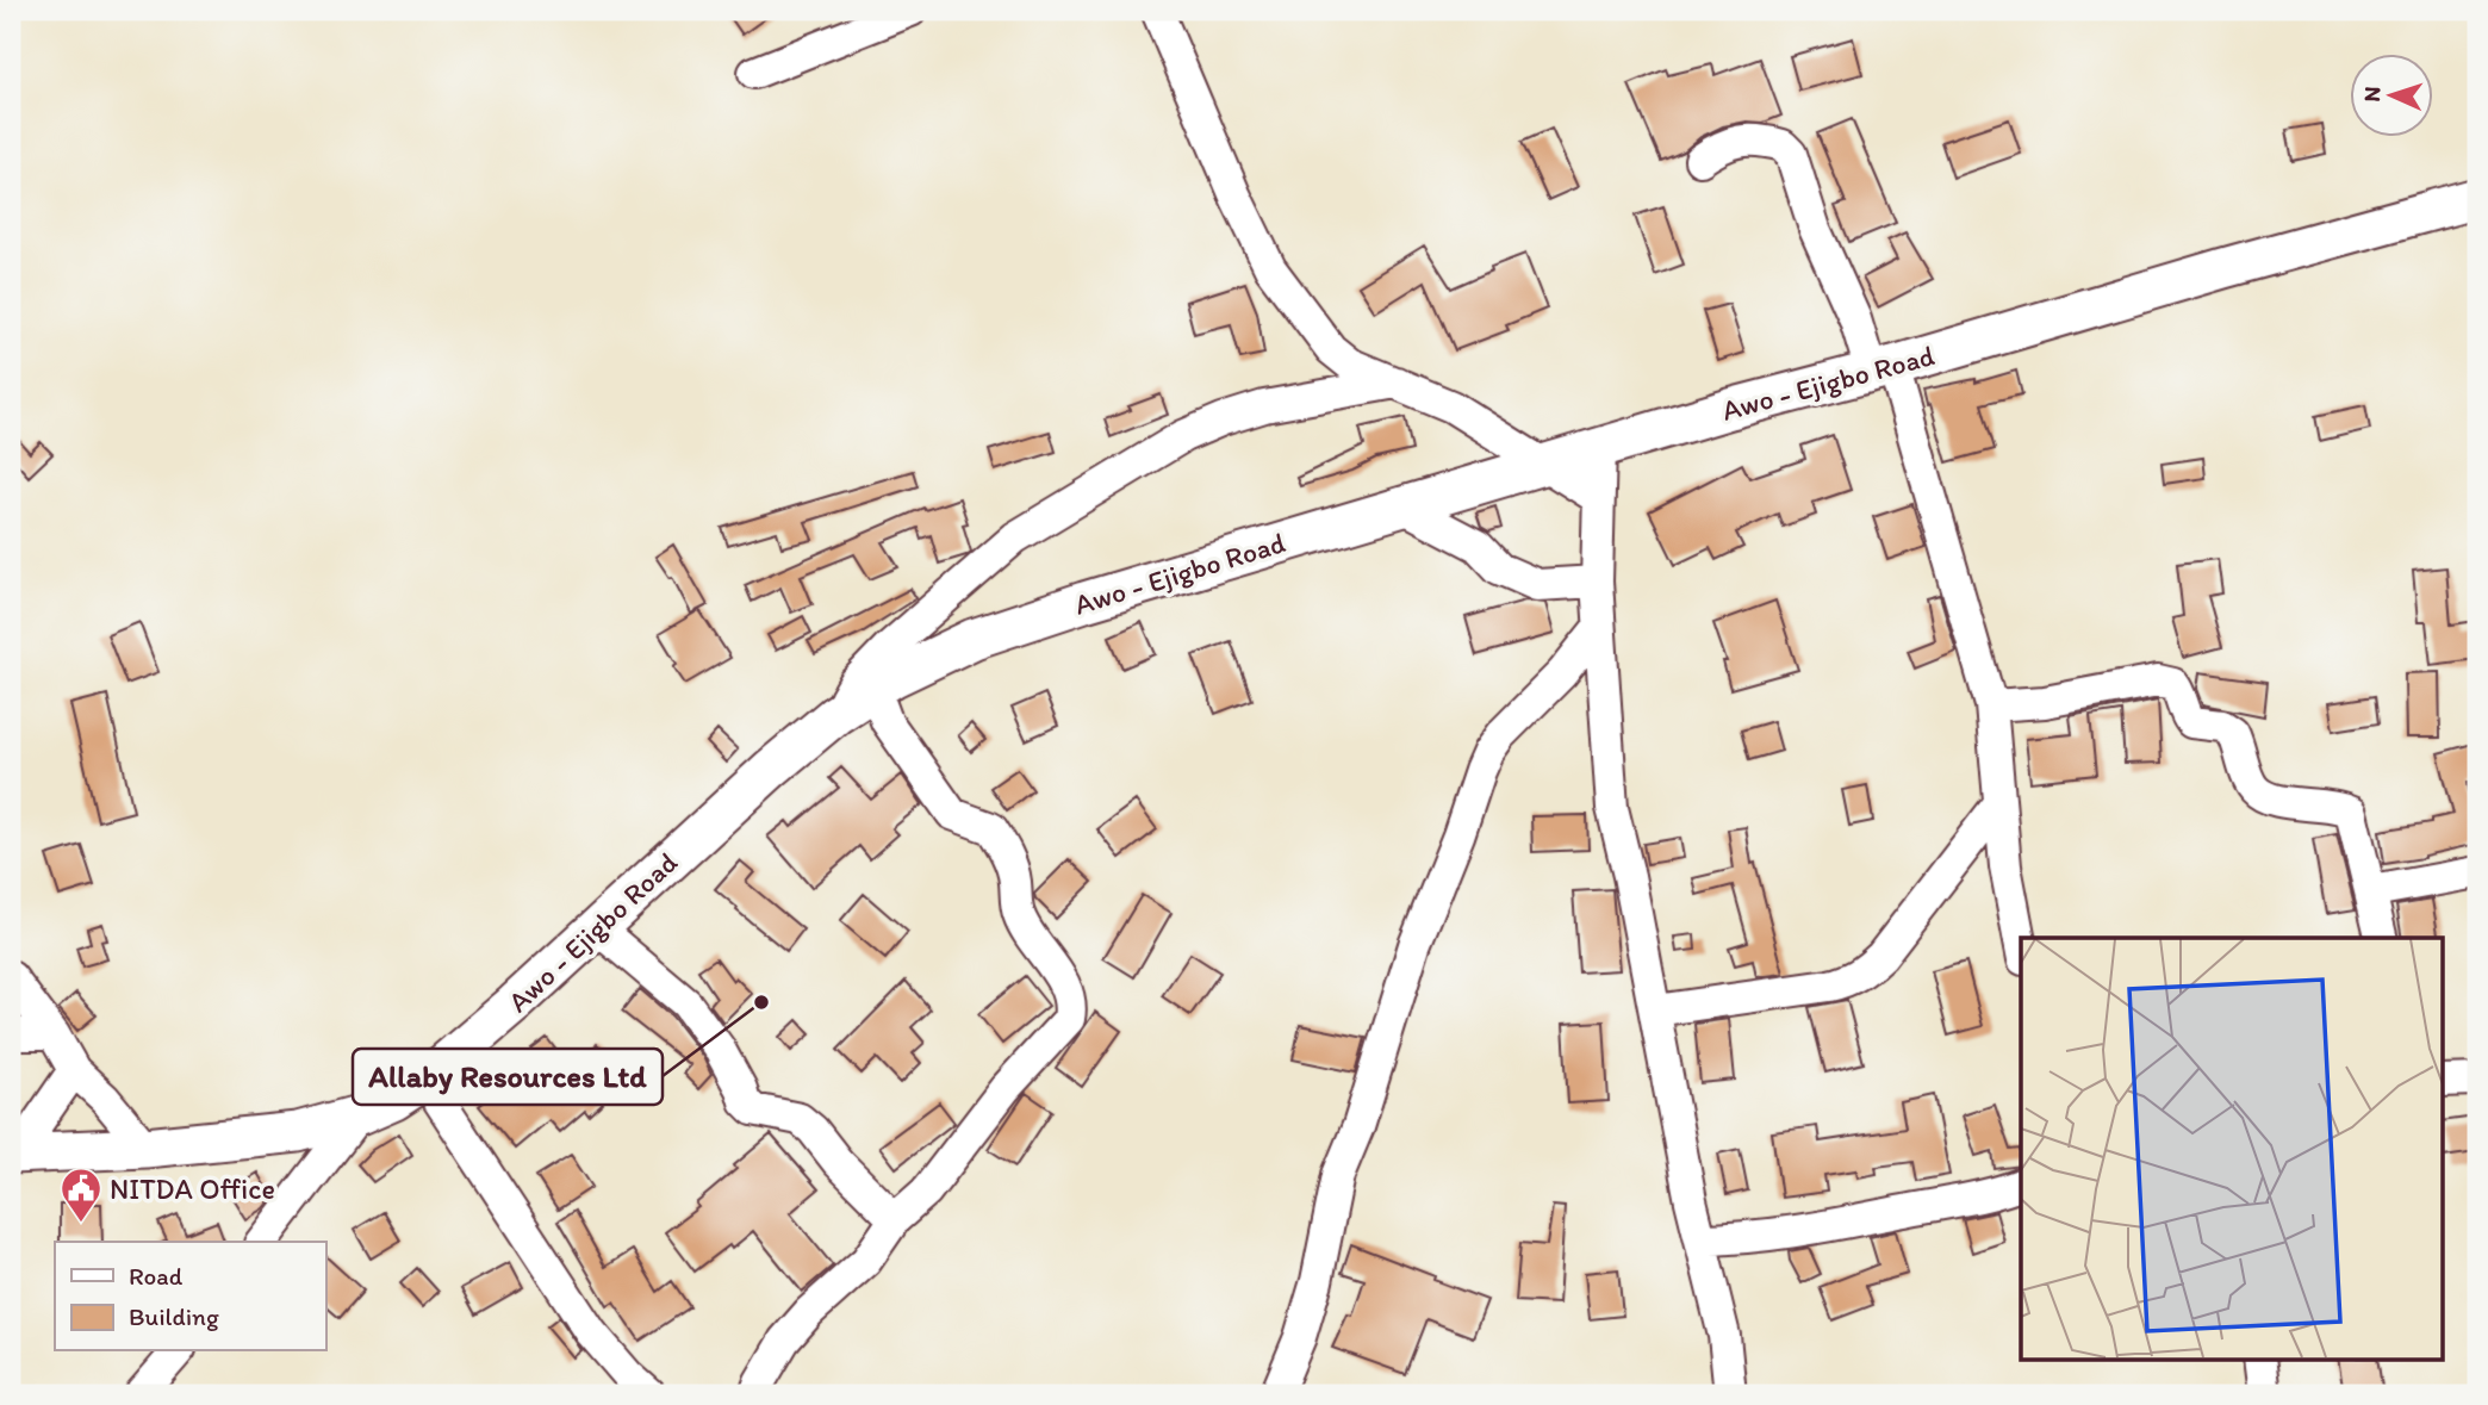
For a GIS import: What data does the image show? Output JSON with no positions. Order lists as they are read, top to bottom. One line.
{"streets":{"main road":["Awo - Ejigbo Road"]},"places":{"other":["Allaby Resources Ltd"],"public building":["NITDA Office"]},"legend":["Road","Building"],"north":"left"}
